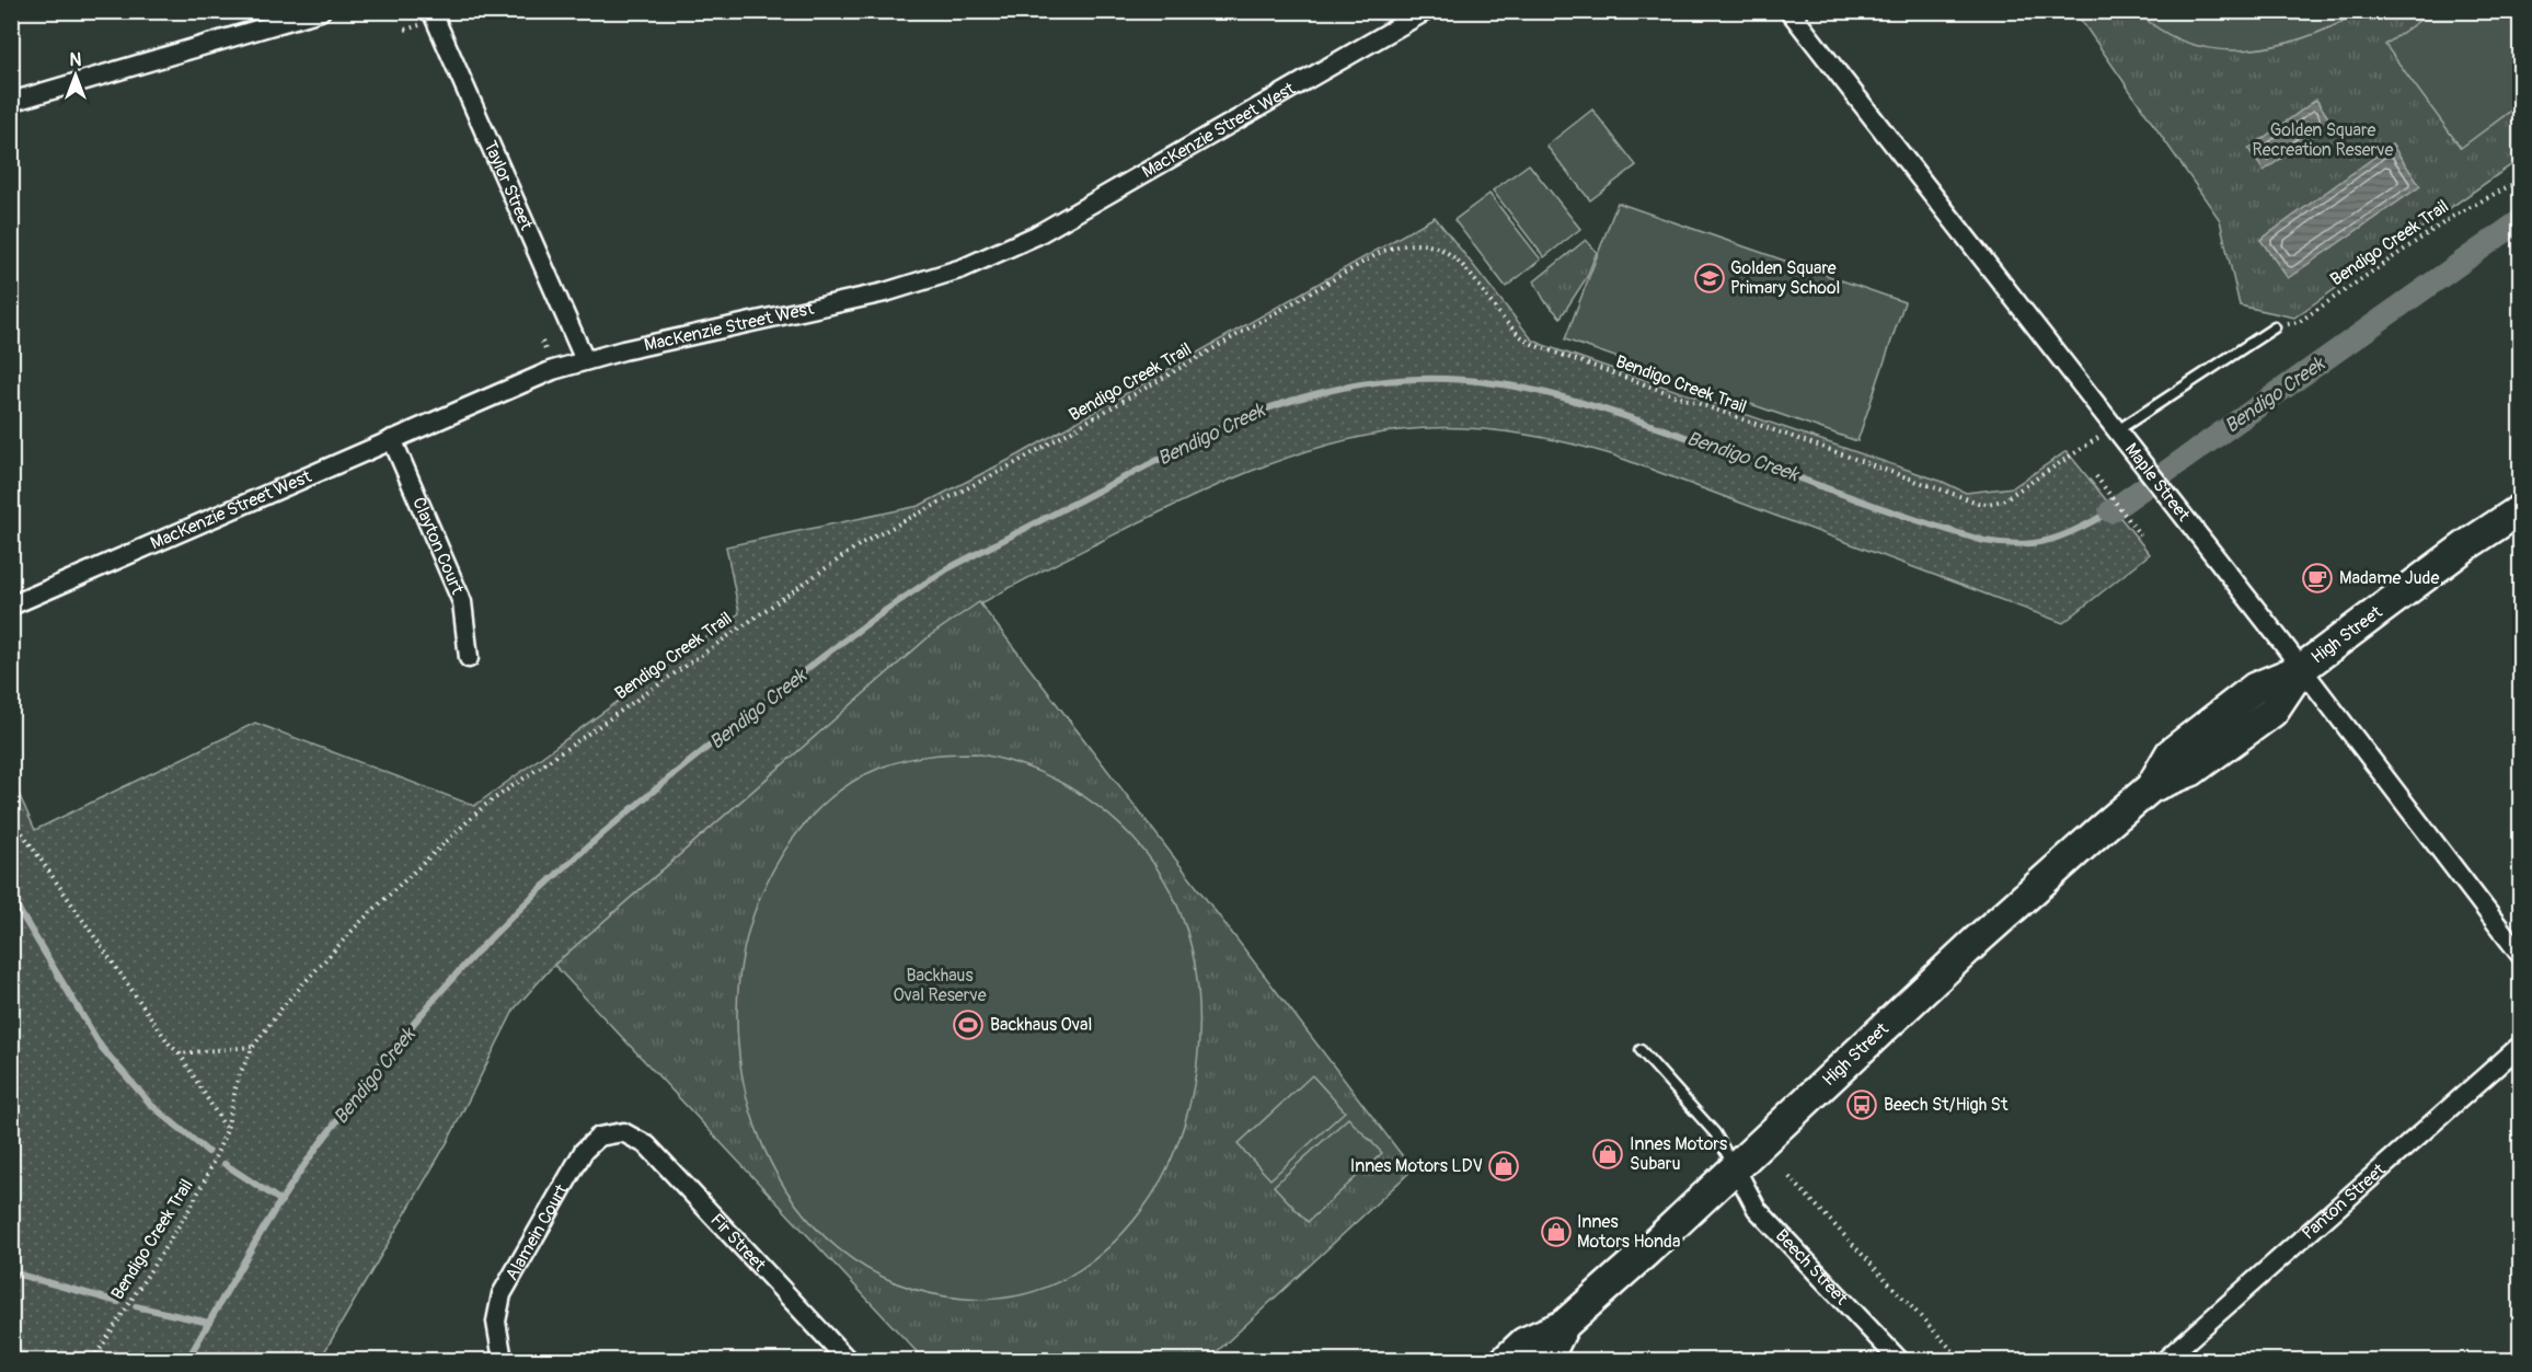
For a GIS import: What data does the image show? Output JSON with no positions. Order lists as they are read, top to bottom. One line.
{"streets":{"highway":["High Street"],"street":["MacKenzie Street West","Taylor Street","Maple Street","Clayton Court","Panton Street","Alamein Court","Fir Street","Beech Street"],"path":["Bendigo Creek Trail"]},"crossings":[["MacKenzie Street West","Taylor Street"],["MacKenzie Street West","Clayton Court"],["Bendigo Creek Trail","Maple Street"],["Maple Street","High Street"],["High Street","Beech Street"],["Alamein Court","Fir Street"]],"water":["Bendigo Creek"],"parks":["Golden Square Recreation Reserve","Backhaus Oval Reserve"],"places":{"school or university":["Golden Square Primary School"],"cafe":["Madame Jude"],"sports":["Backhaus Oval"],"bus stop":["Beech St/High St"],"shop":["Innes Motors Subaru","Innes Motors LDV","Innes Motors Honda"]},"north":"top"}
